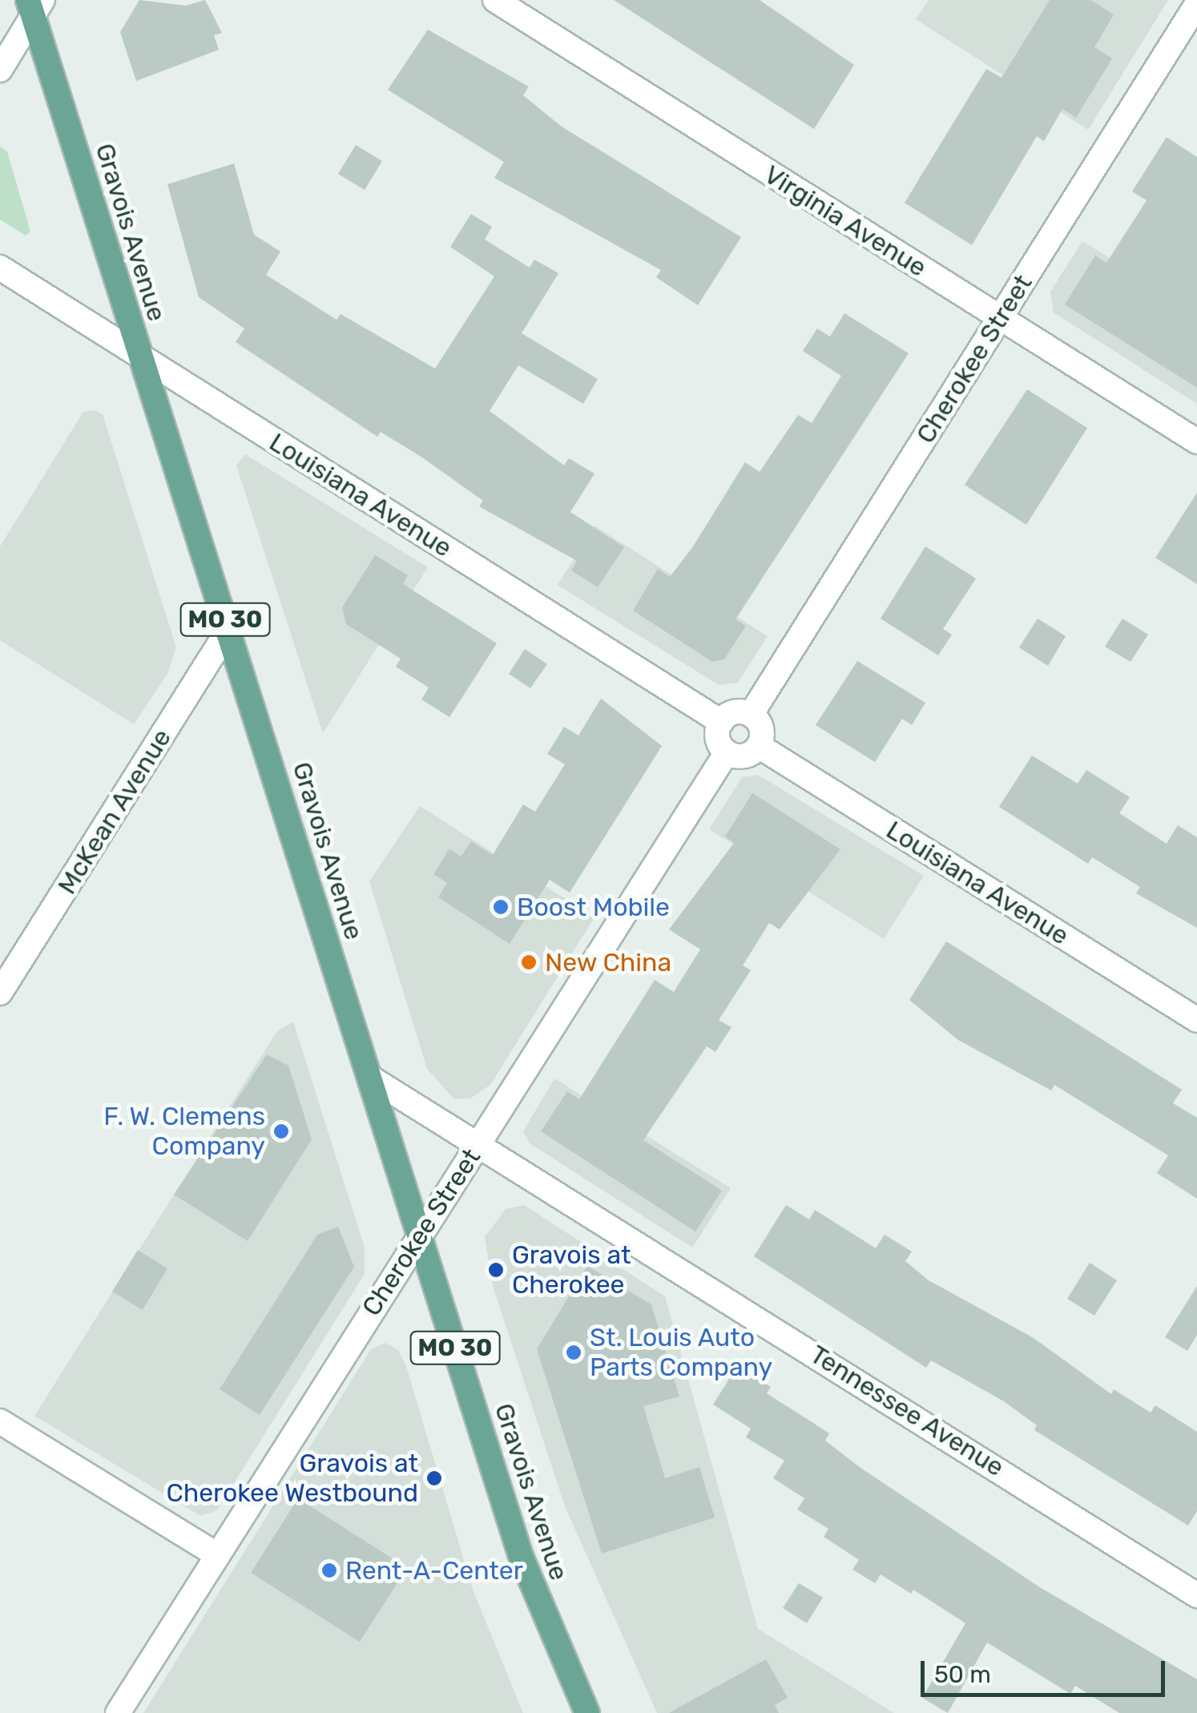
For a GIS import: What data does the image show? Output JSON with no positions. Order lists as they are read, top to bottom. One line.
{"streets":{"main road":["Gravois Avenue","MO 30"],"street":["Virginia Avenue","Cherokee Street","Louisiana Avenue","McKean Avenue","Tennessee Avenue"]},"crossings":[["Virginia Avenue","Cherokee Street"],["Gravois Avenue","Cherokee Street"],["Gravois Avenue","Louisiana Avenue"],["Gravois Avenue","McKean Avenue"],["Gravois Avenue","Tennessee Avenue"],["Cherokee Street","Louisiana Avenue"],["Cherokee Street","Tennessee Avenue"]],"places":["Boost Mobile","New China","F. W. Clemens Company","Gravois at Cherokee","St. Louis Auto Parts Company","Gravois at Cherokee Westbound","Rent-A-Center"],"scale_bar":"50 m"}
